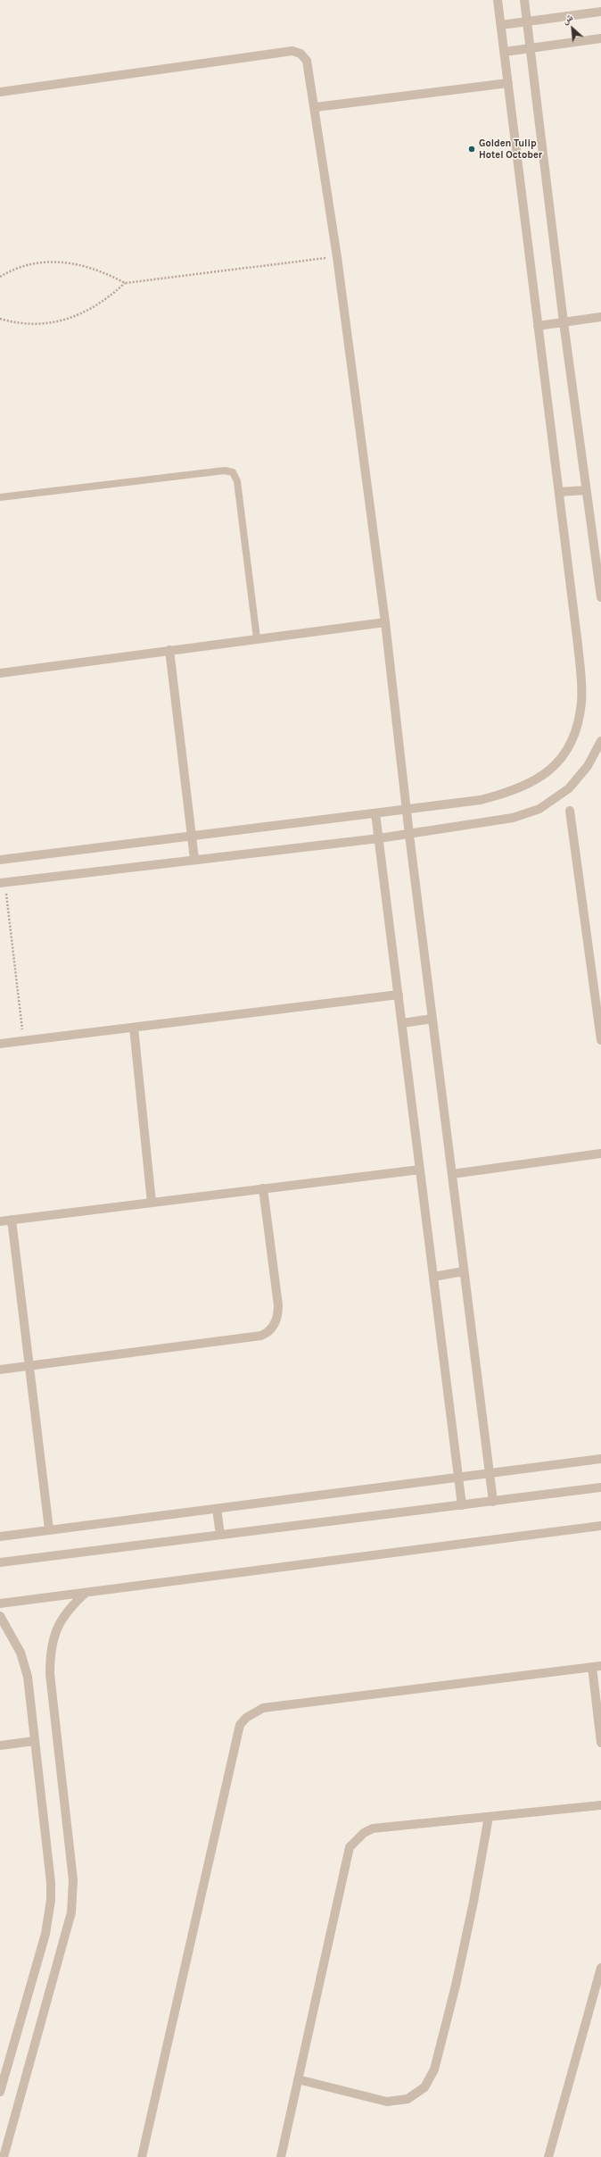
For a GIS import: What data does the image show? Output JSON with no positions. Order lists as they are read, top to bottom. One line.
{"places":["Golden Tulip Hotel October"],"north":"top left"}
